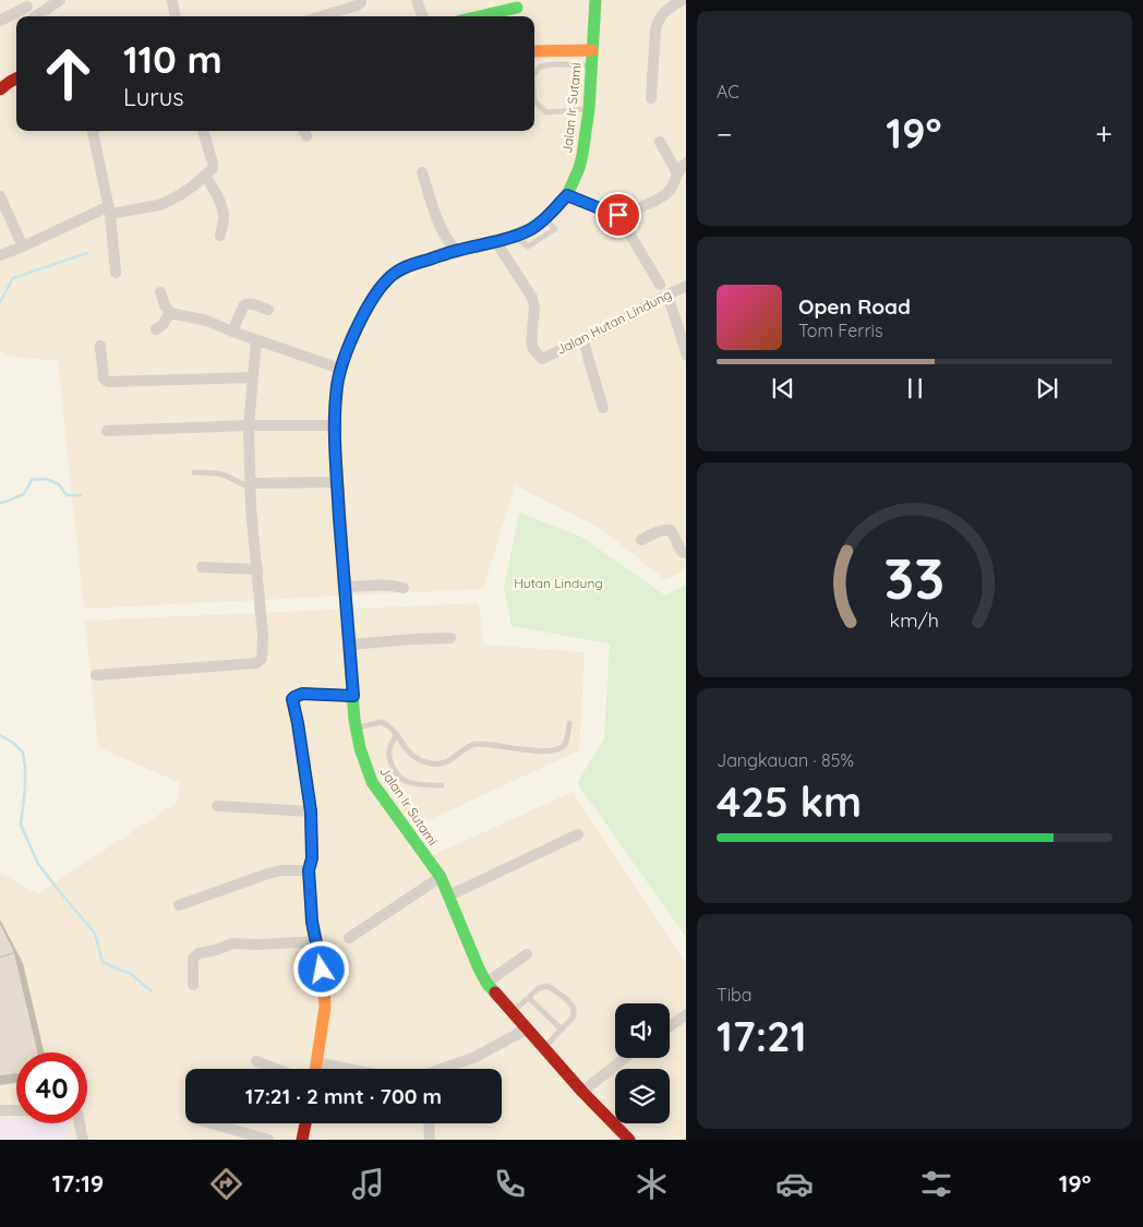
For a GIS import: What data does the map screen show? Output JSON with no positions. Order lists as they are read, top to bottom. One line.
{"streets":{"main road":["Jalan Ir Sutami"],"street":["Jalan Hutan Lindung"]},"crossings":[["Jalan Ir Sutami","Jalan Hutan Lindung"]],"parks":["Hutan Lindung"],"page":{"tile":["AC",["Jangkauan · 85%","425 km"],["Tiba","17:21"]],"turn":["110 m","Lurus"],"heat":["−","19°","+"],"song":["Open Road","Tom Ferris"],"limit":"40","trip":"17:21 · 2 mnt · 700 m","tabs":["17:19","19°"],"gauge":["33","km/h"]}}
